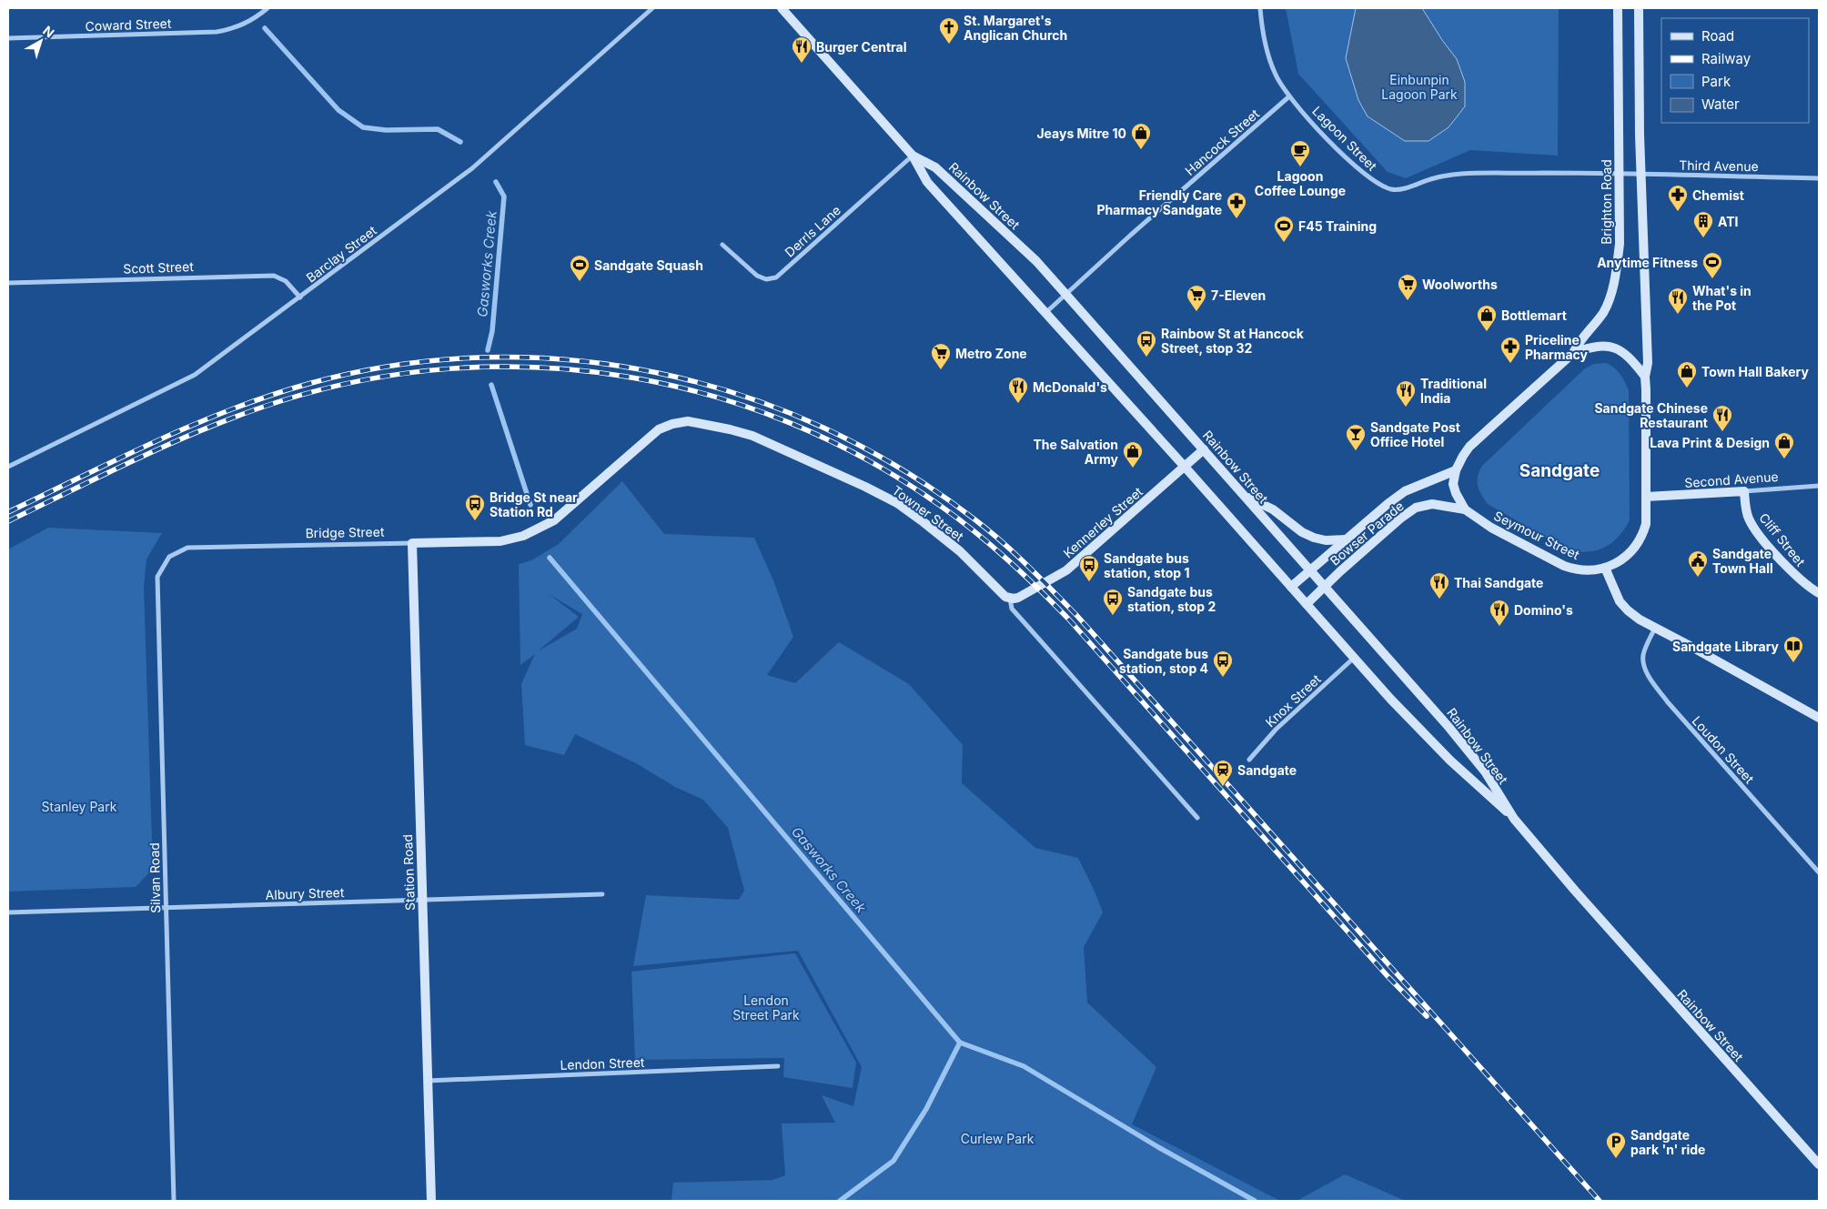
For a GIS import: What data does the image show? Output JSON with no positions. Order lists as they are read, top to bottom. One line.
{"streets":{"main road":["Rainbow Street","Brighton Road","Second Avenue","Towner Street","Kennerley Street","Bridge Street","Bowser Parade","Seymour Street","Cliff Street","Station Road"],"street":["Coward Street","Lagoon Street","Hancock Street","Third Avenue","Derrls Lane","Barclay Street","Scott Street","Knox Street","Loudon Street","Silvan Road","Albury Street","Lendon Street"]},"crossings":[["Lagoon Street","Hancock Street"],["Lagoon Street","Third Avenue"],["Lagoon Street","Brighton Road"],["Hancock Street","Rainbow Street"],["Third Avenue","Brighton Road"],["Rainbow Street","Derrls Lane"],["Rainbow Street","Kennerley Street"],["Rainbow Street","Bowser Parade"],["Rainbow Street","Knox Street"],["Barclay Street","Scott Street"],["Second Avenue","Cliff Street"],["Towner Street","Kennerley Street"],["Towner Street","Bridge Street"],["Bridge Street","Station Road"],["Bridge Street","Silvan Road"],["Bowser Parade","Seymour Street"],["Station Road","Albury Street"],["Station Road","Lendon Street"],["Silvan Road","Albury Street"]],"districts":["Sandgate"],"water":["Gasworks Creek"],"parks":["Einbunpin Lagoon Park","Stanley Park","Lendon Street Park","Curlew Park"],"places":{"church":["St. Margaret's Anglican Church"],"restaurant":["Burger Central","What's in the Pot","McDonald's","Traditional India","Sandgate Chinese Restaurant","Thai Sandgate","Domino's"],"shop":["Jeays Mitre 10","Bottlemart","Town Hall Bakery","Lava Print & Design","The Salvation Army"],"cafe":["Lagoon Coffee Lounge"],"pharmacy":["Chemist","Friendly Care Pharmacy Sandgate","Priceline Pharmacy"],"building":["ATI"],"sports":["F45 Training","Anytime Fitness","Sandgate Squash"],"supermarket":["Woolworths","7-Eleven","Metro Zone"],"bus stop":["Rainbow St at Hancock Street, stop 32","Bridge St near Station Rd","Sandgate bus station, stop 1","Sandgate bus station, stop 2","Sandgate bus station, stop 4"],"bar":["Sandgate Post Office Hotel"],"public building":["Sandgate Town Hall"],"library":["Sandgate Library"],"station":["Sandgate"],"parking":["Sandgate park 'n' ride"]},"legend":["Road","Railway","Park","Water"],"north":"top right"}
